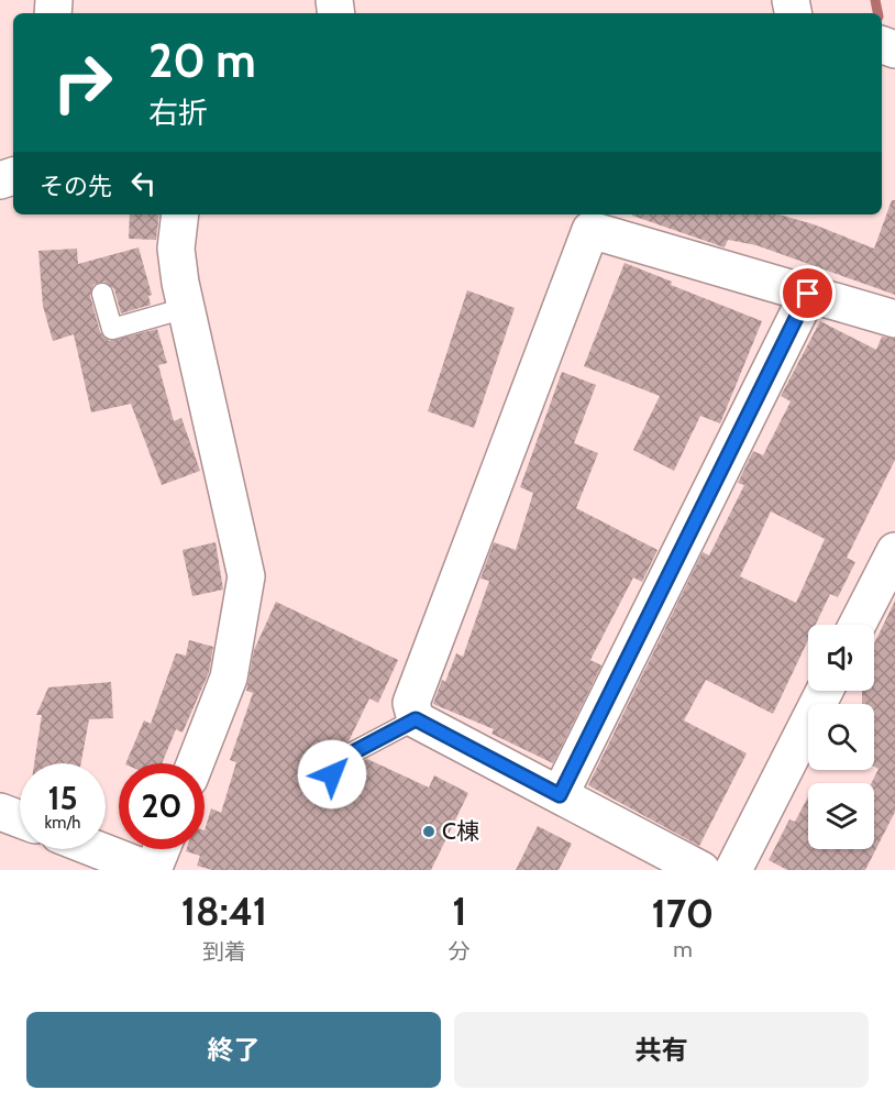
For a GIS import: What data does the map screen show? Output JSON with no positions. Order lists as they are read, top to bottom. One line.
{"places":["C棟"],"page":{"turn":["20 m","右折"],"then":"その先","speed":"15 km/h","limit":"20","eta":["18:41","到着","1","分","170","m"],"buttons":["終了","共有"]}}
